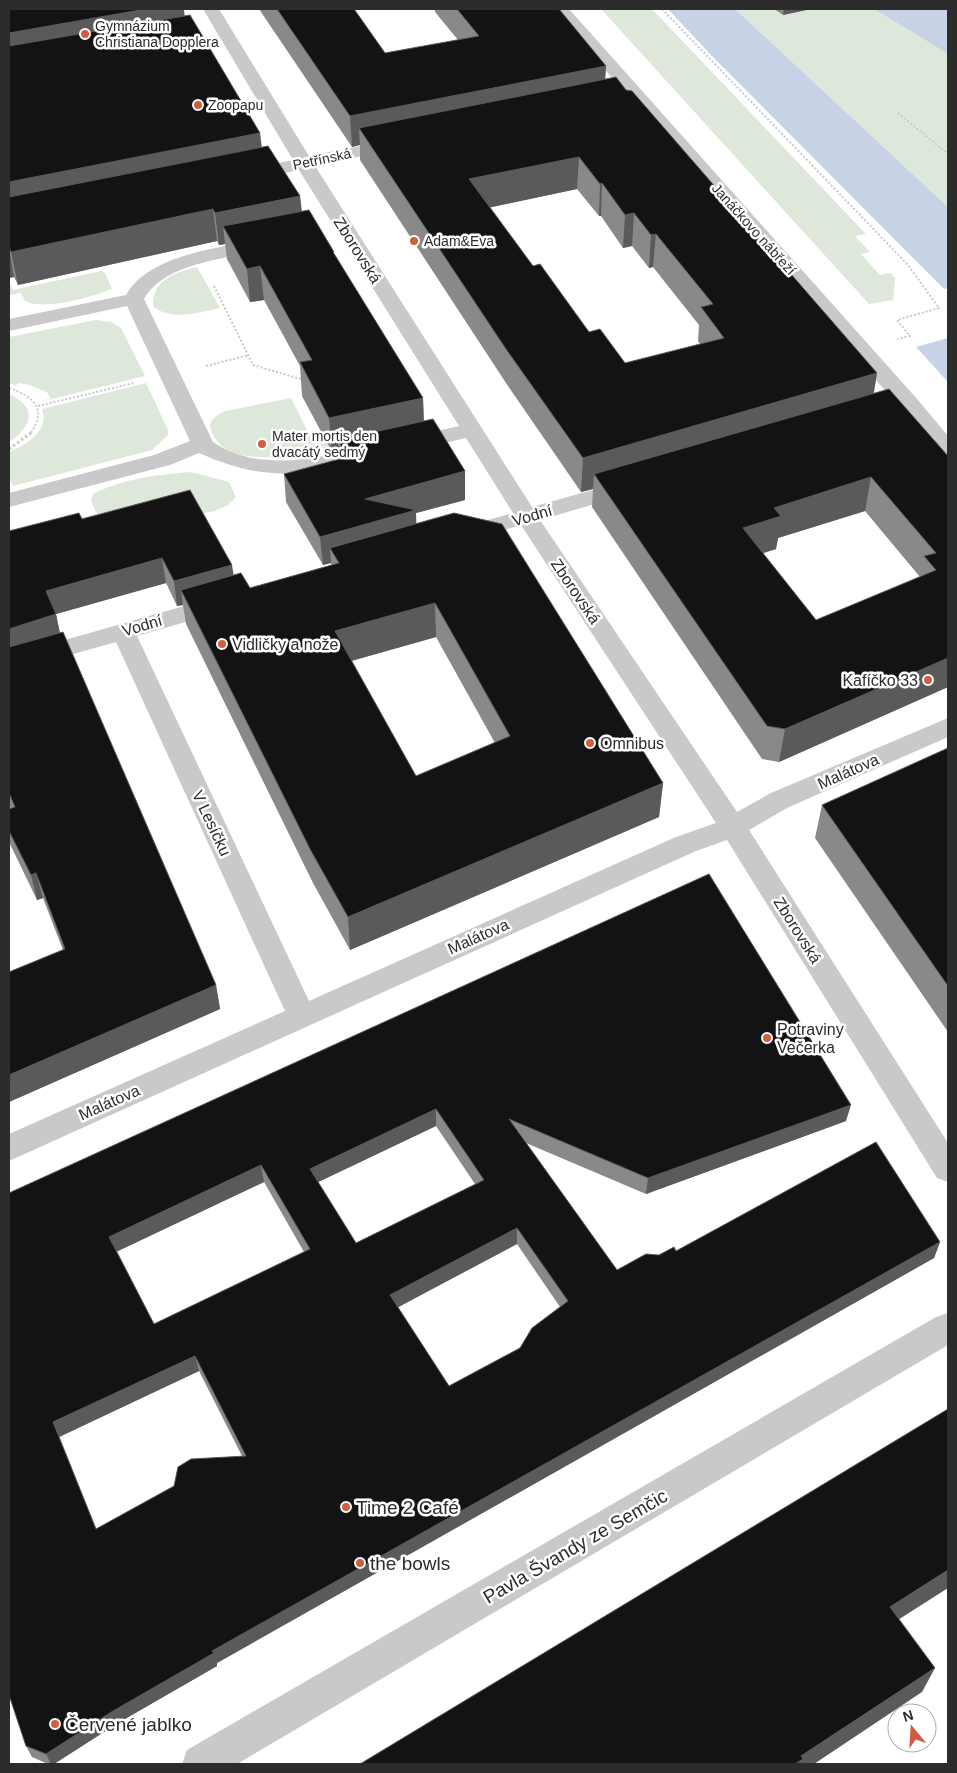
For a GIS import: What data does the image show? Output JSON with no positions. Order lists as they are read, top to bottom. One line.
{"streets":{"street":["Petřínská","Janáčkovo nábřeží","Zborovská","Vodní","Malátova","V Lesíčku","Pavla Švandy ze Semčic"]},"crossings":[["Petřínská","Zborovská"],["Zborovská","Vodní"],["Zborovská","Malátova"],["Vodní","V Lesíčku"],["Malátova","V Lesíčku"]],"places":["Gymnázium Christiana Dopplera","Zoopapu","Adam&Eva","Mater mortis den dvacátý sedmý","Vidličky a nože","Kafíčko 33","Omnibus","Potraviny Večerka","Time 2 Café","the bowls","Červené jablko"],"north":"top"}
